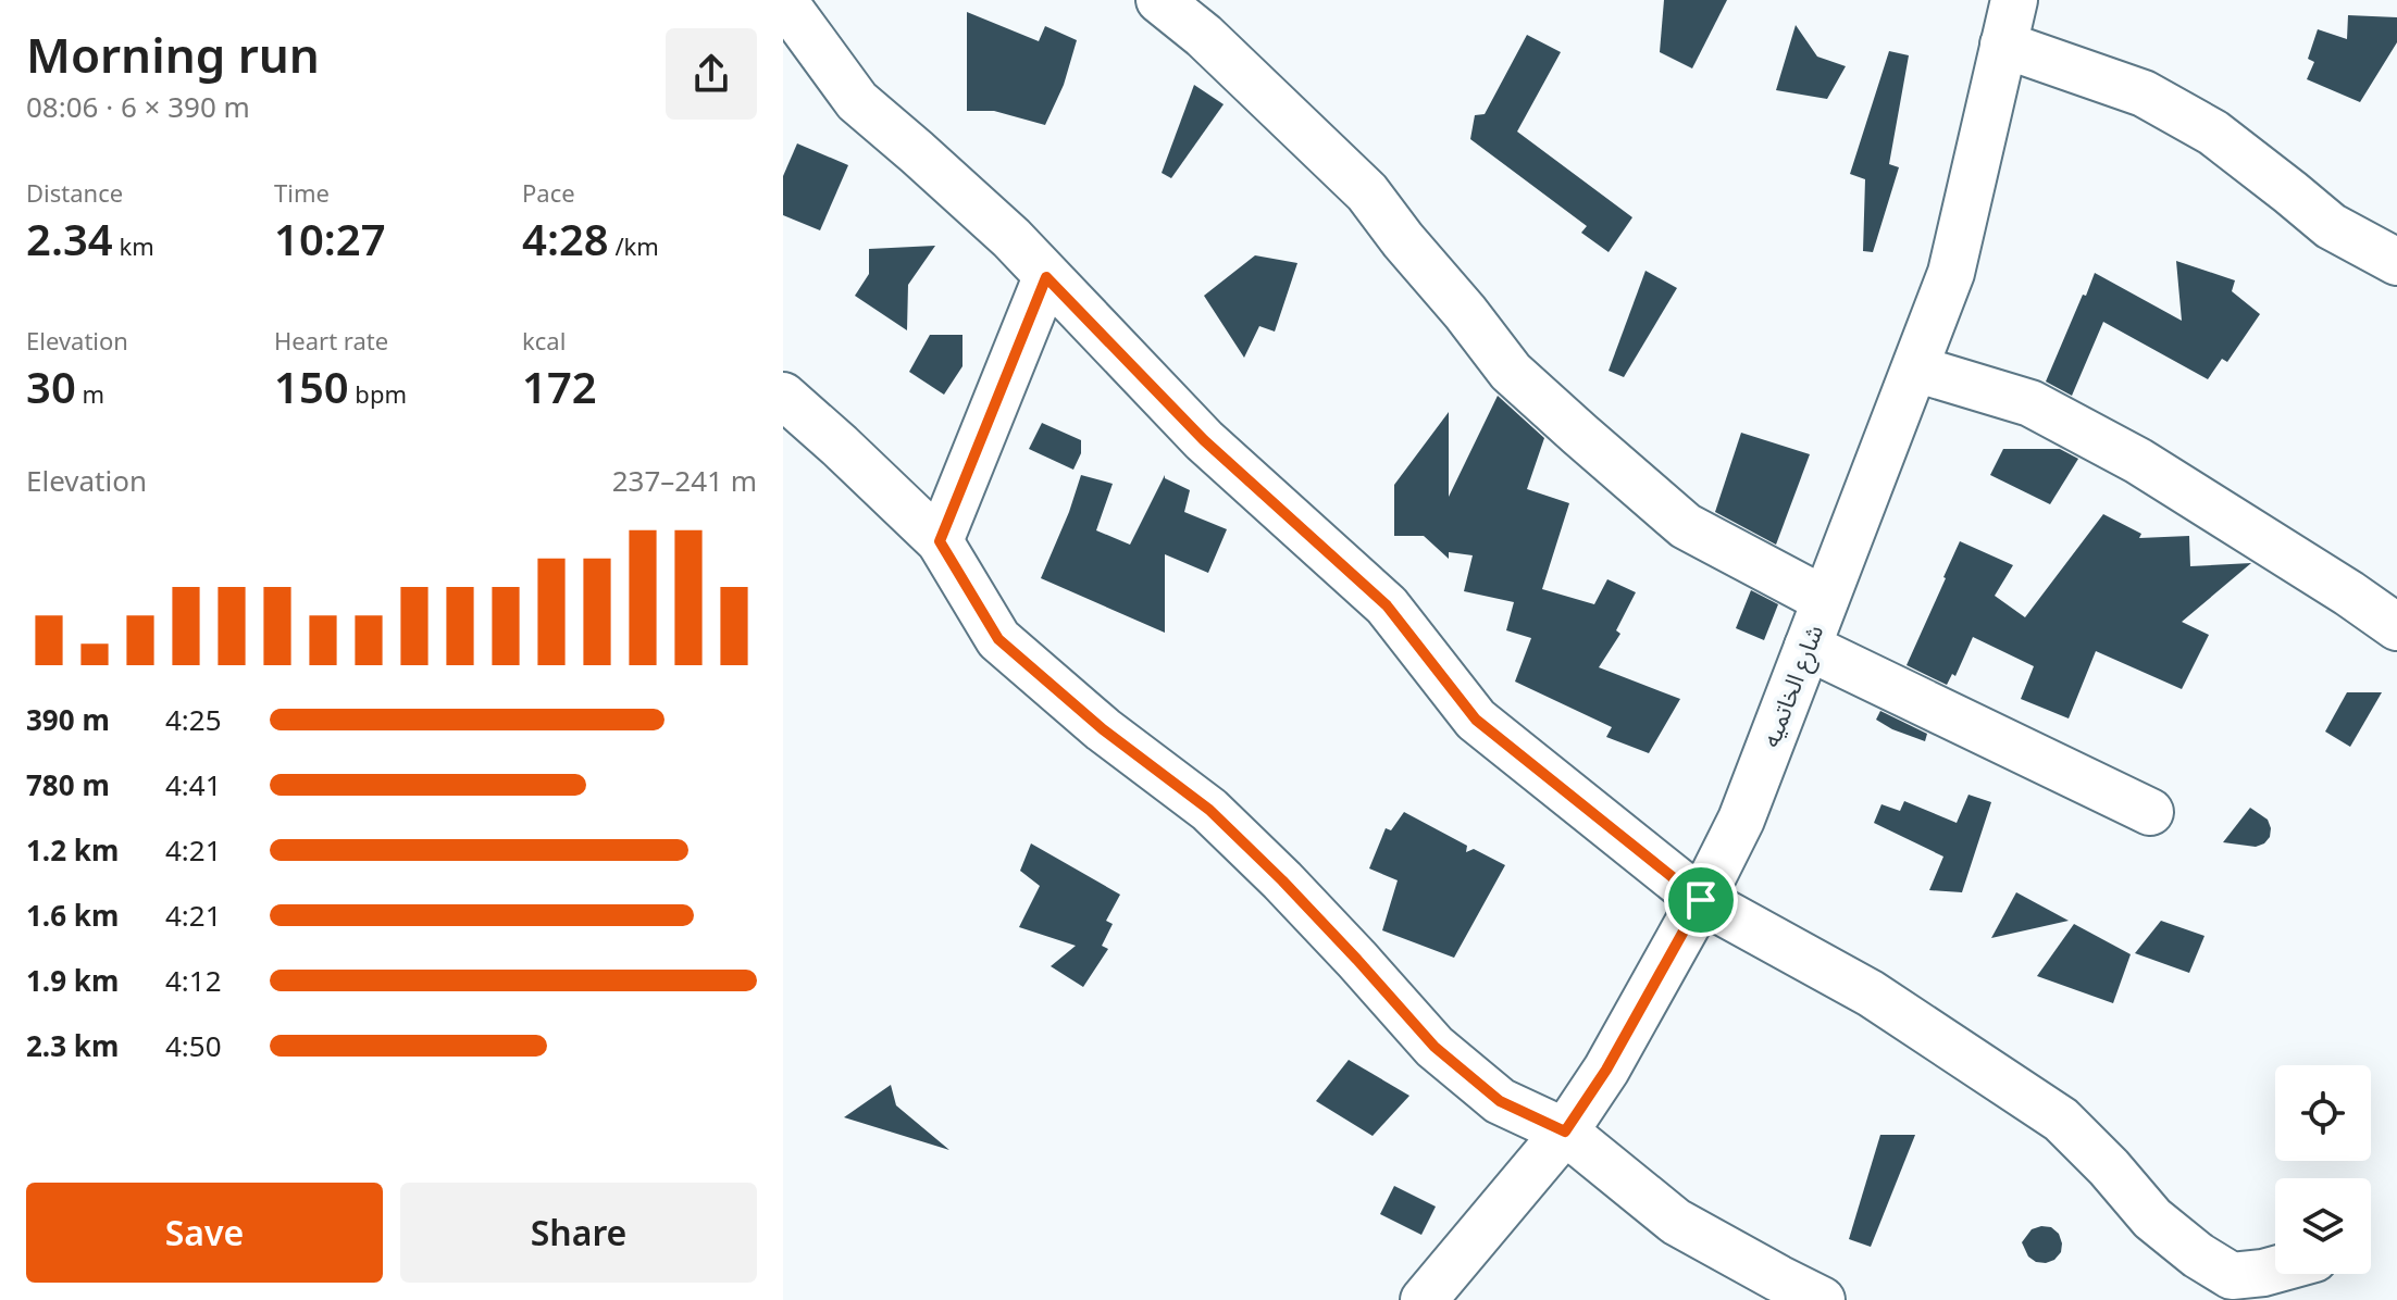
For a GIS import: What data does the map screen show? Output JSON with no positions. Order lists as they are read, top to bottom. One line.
{"streets":{"street":["شارع الخاتميه"]},"page":{"heading":["Morning run","08:06 · 6 × 390 m"],"stats":[["Distance","2.34 km"],["Time","10:27"],["Pace","4:28 /km"],["Elevation","30 m"],["Heart rate","150 bpm"],["kcal","172"]],"chart":["Elevation","237–241 m"],"list":[{"name":"390 m","note":"4:25"},{"name":"780 m","note":"4:41"},{"name":"1.2 km","note":"4:21"},{"name":"1.6 km","note":"4:21"},{"name":"1.9 km","note":"4:12"},{"name":"2.3 km","note":"4:50"}],"buttons":["Save","Share"]}}
